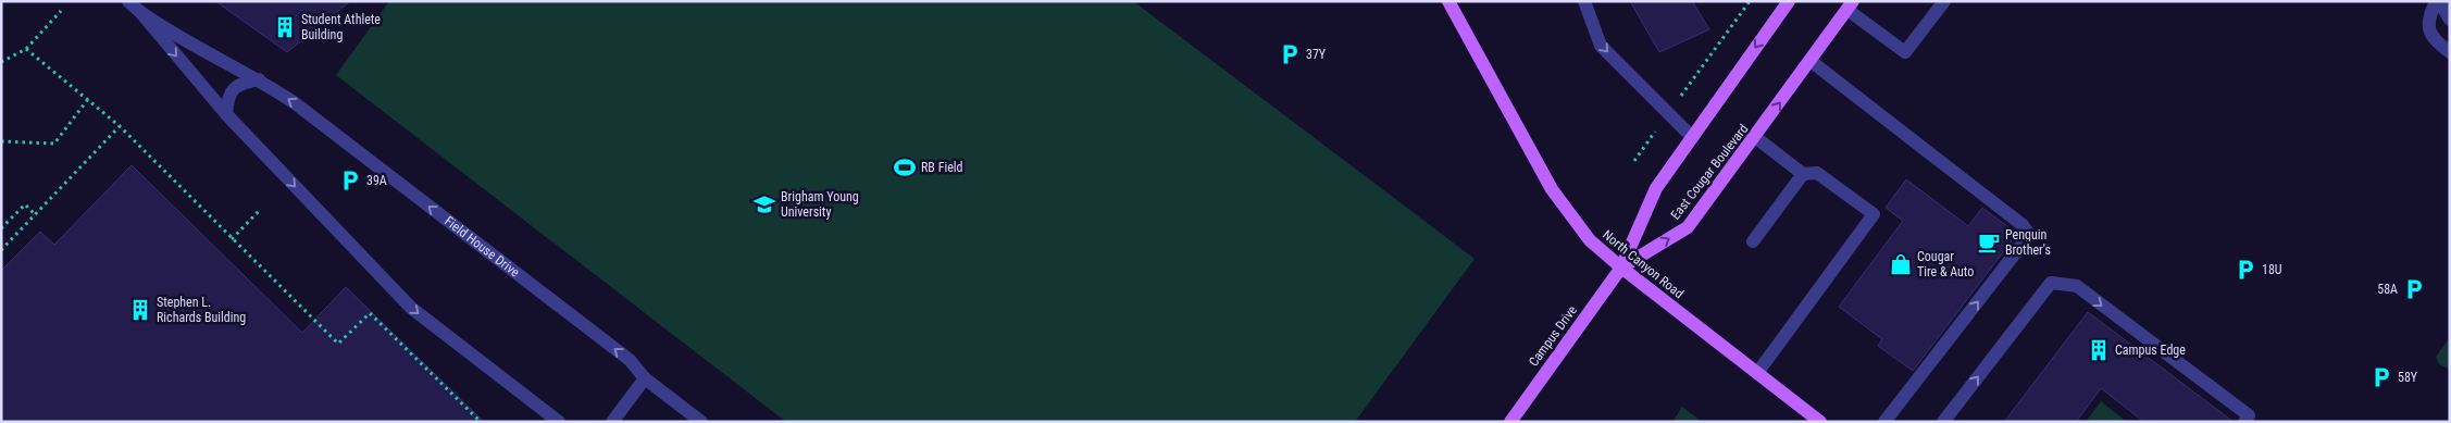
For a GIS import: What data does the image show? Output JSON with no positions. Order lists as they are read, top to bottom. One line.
{"streets":{"main road":["East Cougar Boulevard","North Canyon Road","Campus Drive"],"lane":["Field House Drive"]},"crossings":[["East Cougar Boulevard","North Canyon Road"],["East Cougar Boulevard","Campus Drive"],["North Canyon Road","Campus Drive"]],"places":{"building":["Student Athlete Building","Stephen L. Richards Building","Campus Edge"],"parking":["37Y","39A","18U","58A","58Y"],"sports":["RB Field"],"school or university":["Brigham Young University"],"cafe":["Penguin Brother's"],"shop":["Cougar Tire & Auto"]}}
